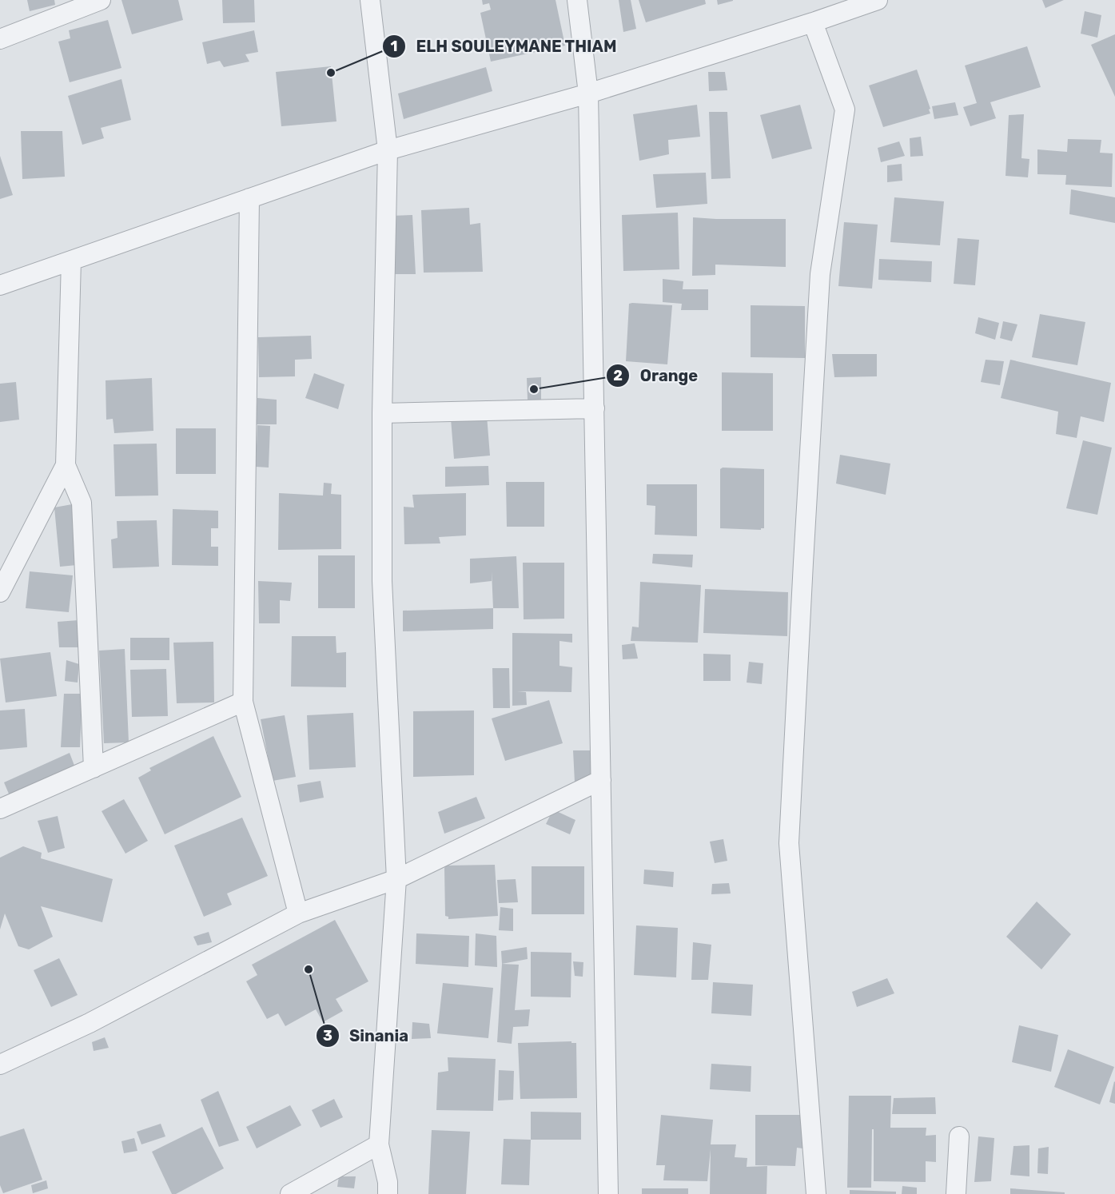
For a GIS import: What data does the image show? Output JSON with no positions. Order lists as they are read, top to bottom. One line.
{"places":["ELH SOULEYMANE THIAM","Orange","Sinania"]}
